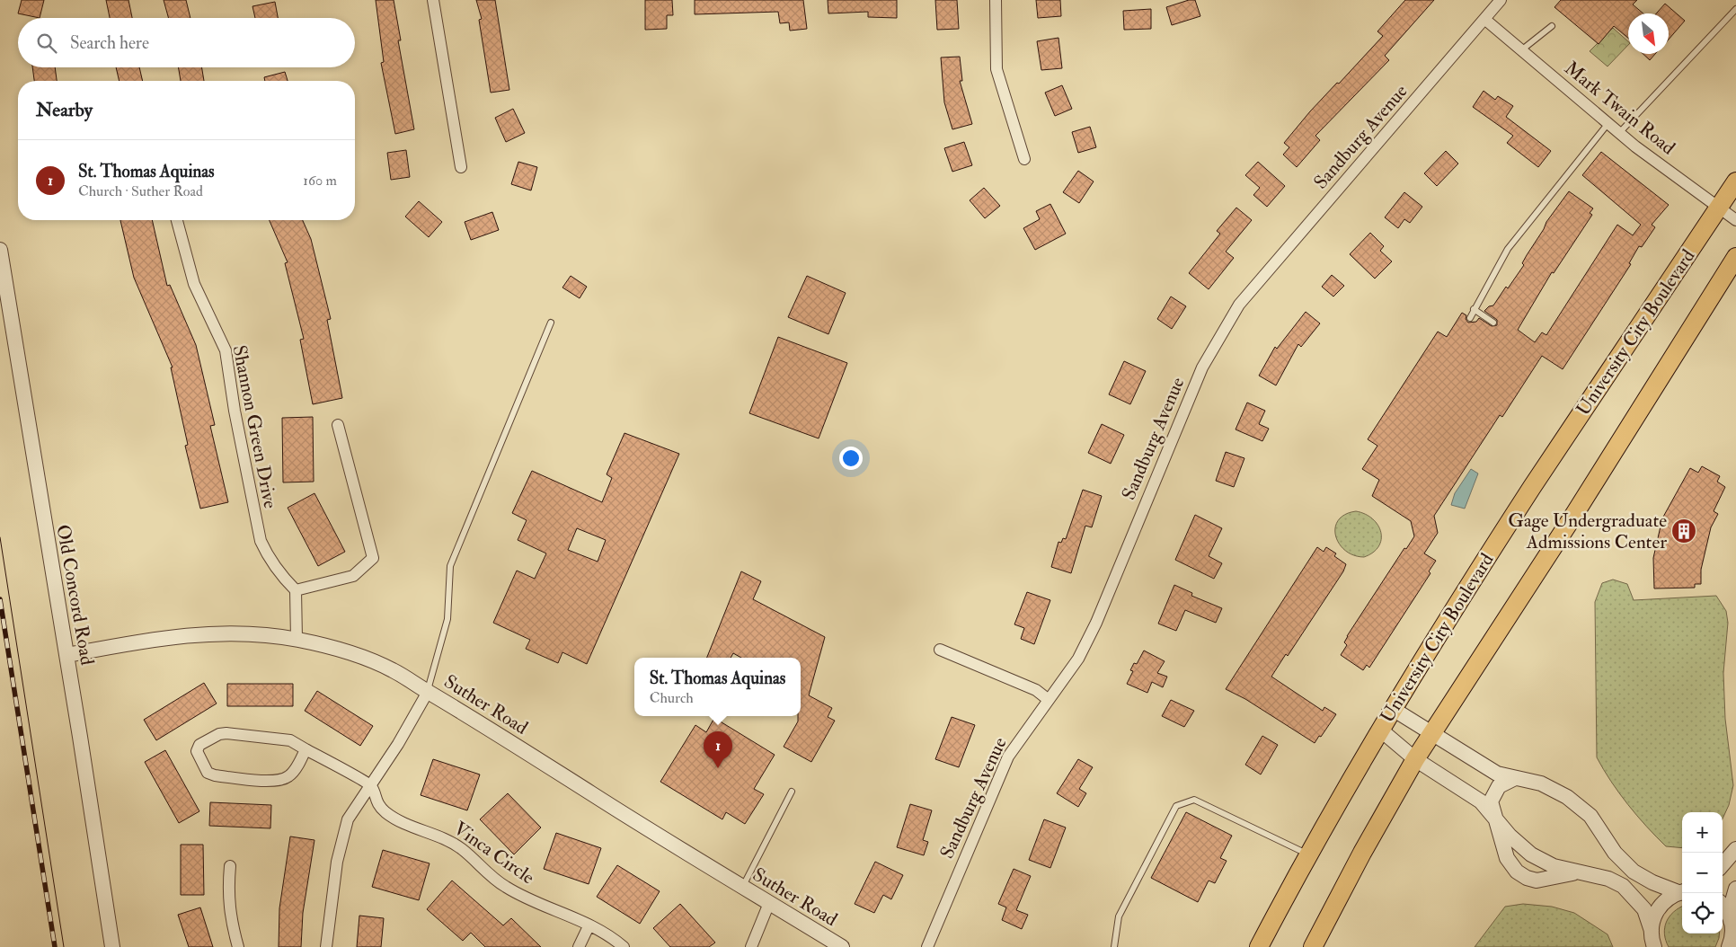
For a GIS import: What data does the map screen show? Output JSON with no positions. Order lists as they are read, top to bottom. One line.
{"streets":{"main road":["University City Boulevard"],"street":["Mark Twain Road","Sandburg Avenue","Shannon Green Drive","Old Concord Road","Suther Road","Vinca Circle"]},"crossings":[["Mark Twain Road","Sandburg Avenue"],["Mark Twain Road","University City Boulevard"],["Old Concord Road","Suther Road"]],"places":{"building":["Gage Undergraduate Admissions Center"]},"north":"bottom right","page":{"search":"Search here","heading":"Nearby","list":[{"mark":"1","name":"St. Thomas Aquinas","note":"Church · Suther Road","value":"160 m"}],"popup":["St. Thomas Aquinas","Church"],"pins":"1","map_buttons":["+","−"]}}
